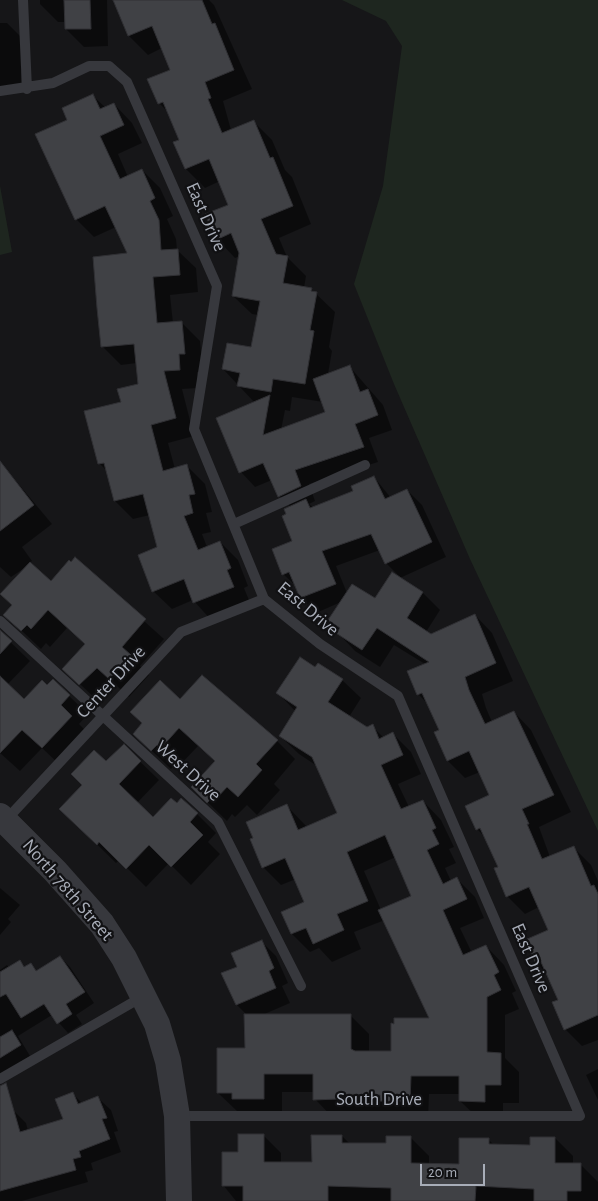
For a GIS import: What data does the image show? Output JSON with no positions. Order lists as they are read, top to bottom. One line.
{"streets":{"street":["North 78th Street"],"lane":["East Drive","Center Drive","West Drive","South Drive"]},"crossings":[["East Drive","Center Drive"],["East Drive","South Drive"],["Center Drive","West Drive"],["Center Drive","North 78th Street"],["North 78th Street","South Drive"]],"scale_bar":"20 m"}
